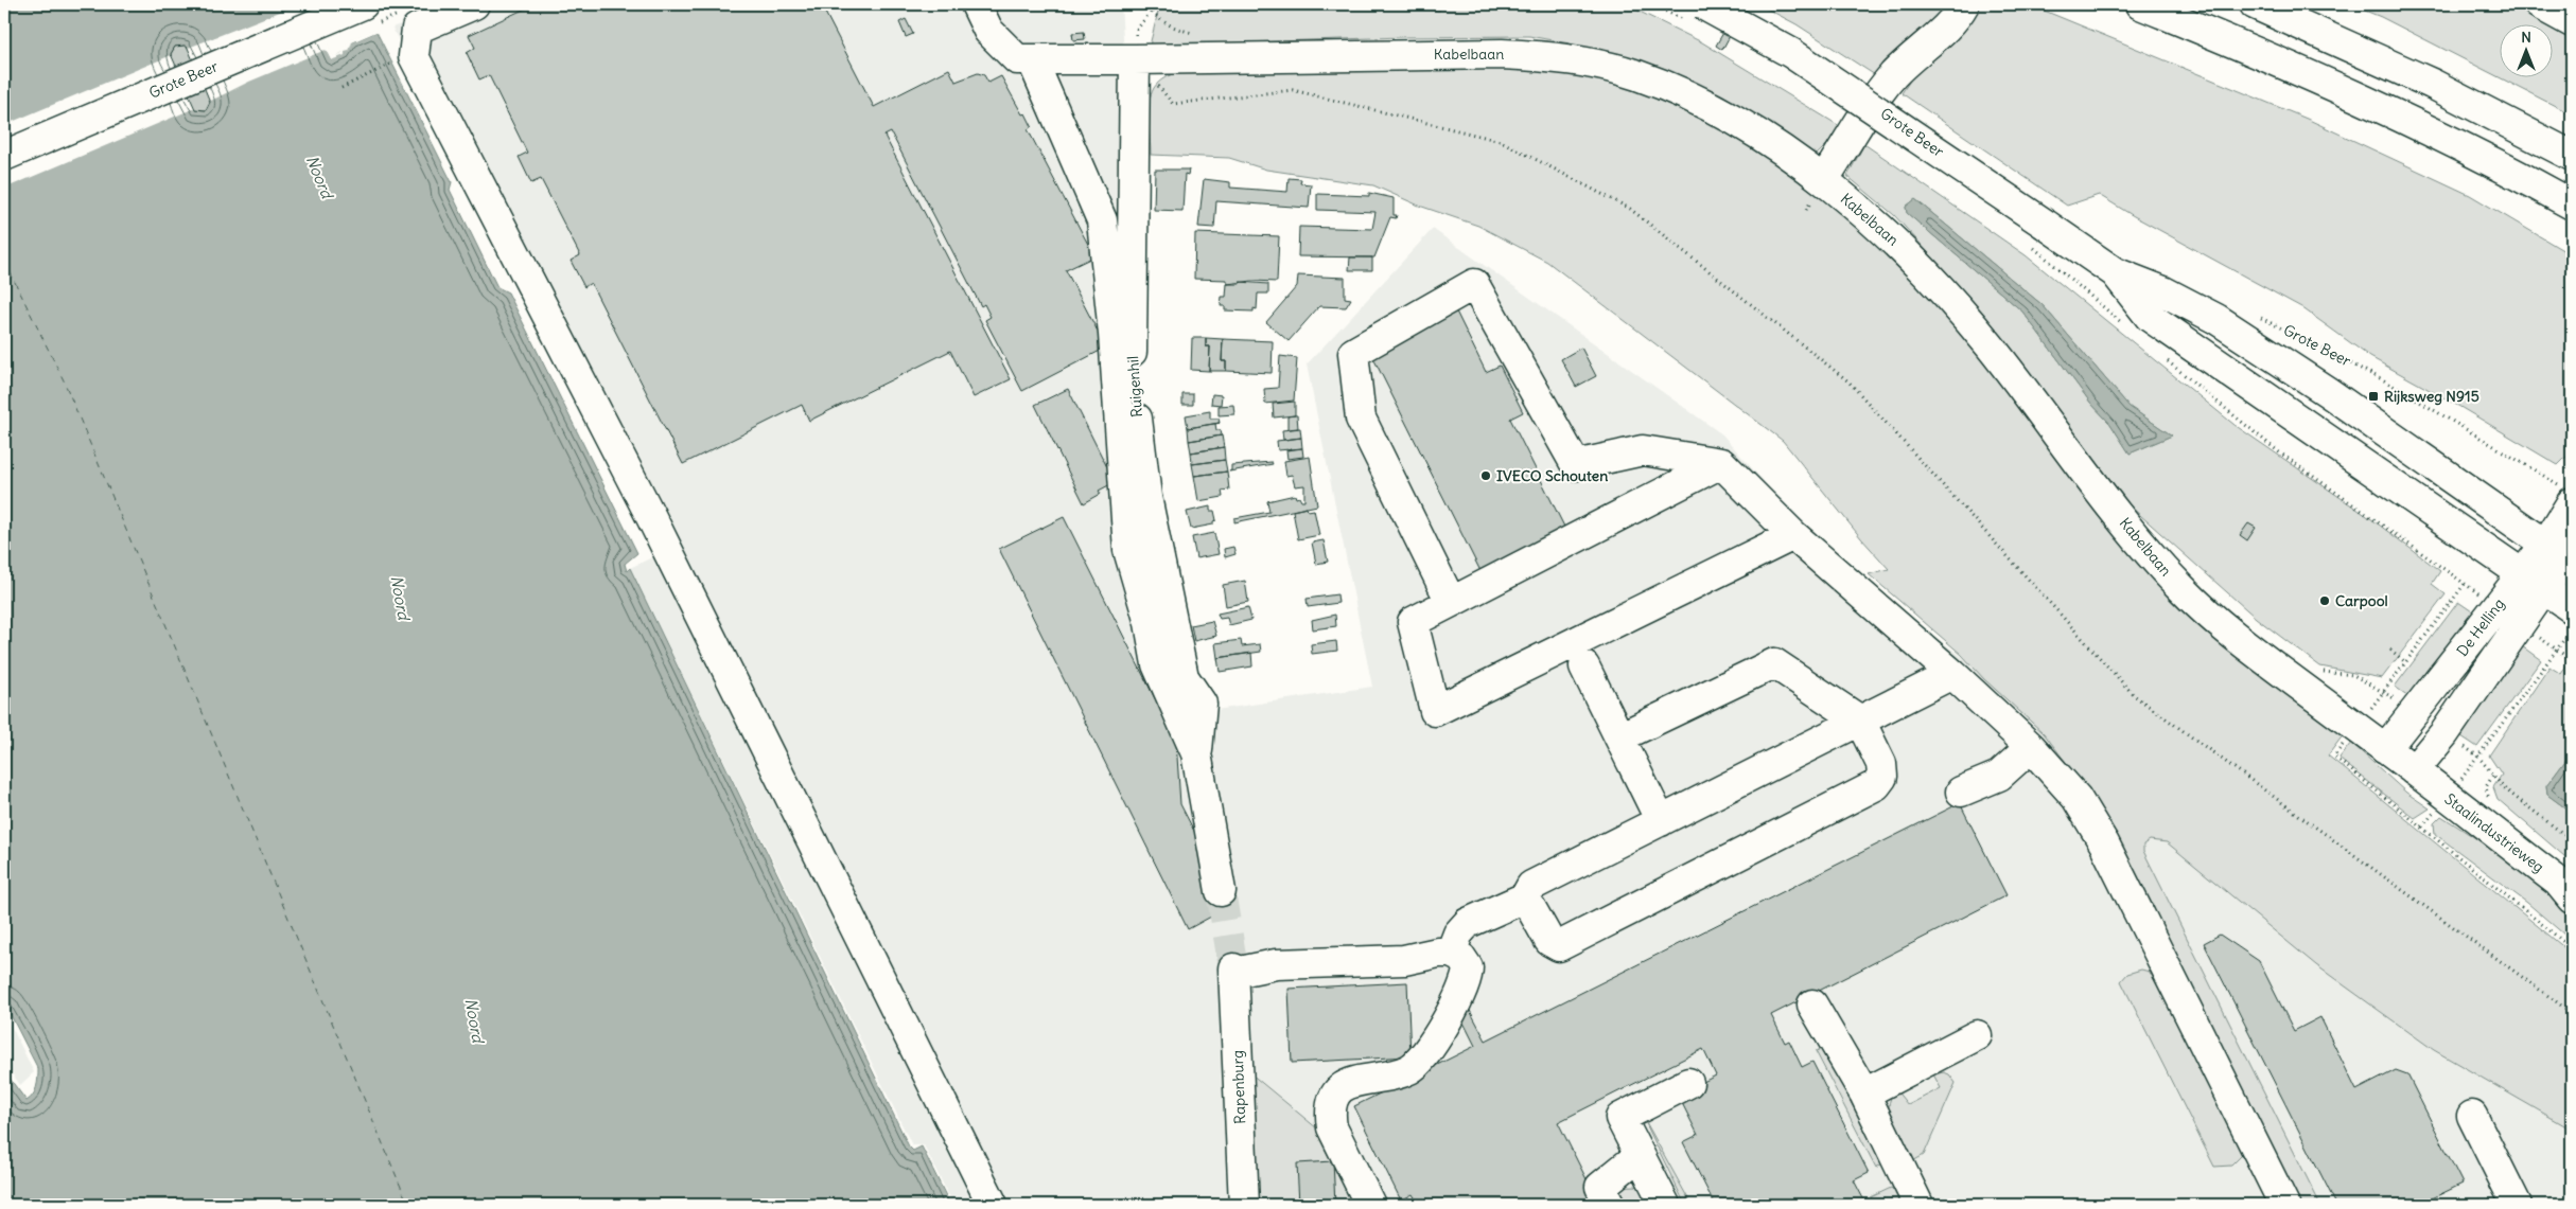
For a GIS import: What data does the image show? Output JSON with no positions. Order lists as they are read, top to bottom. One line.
{"streets":{"main road":["Kabelbaan","Grote Beer","Ruigenhil","De Helling","Staalindustrieweg","Rapenburg"]},"crossings":[["Kabelbaan","Ruigenhil"],["Kabelbaan","De Helling"],["Kabelbaan","Staalindustrieweg"],["Grote Beer","De Helling"],["De Helling","Staalindustrieweg"]],"water":["Noord"],"places":{"transit":["Rijksweg N915"],"other":["IVECO Schouten","Carpool"]},"north":"top"}
